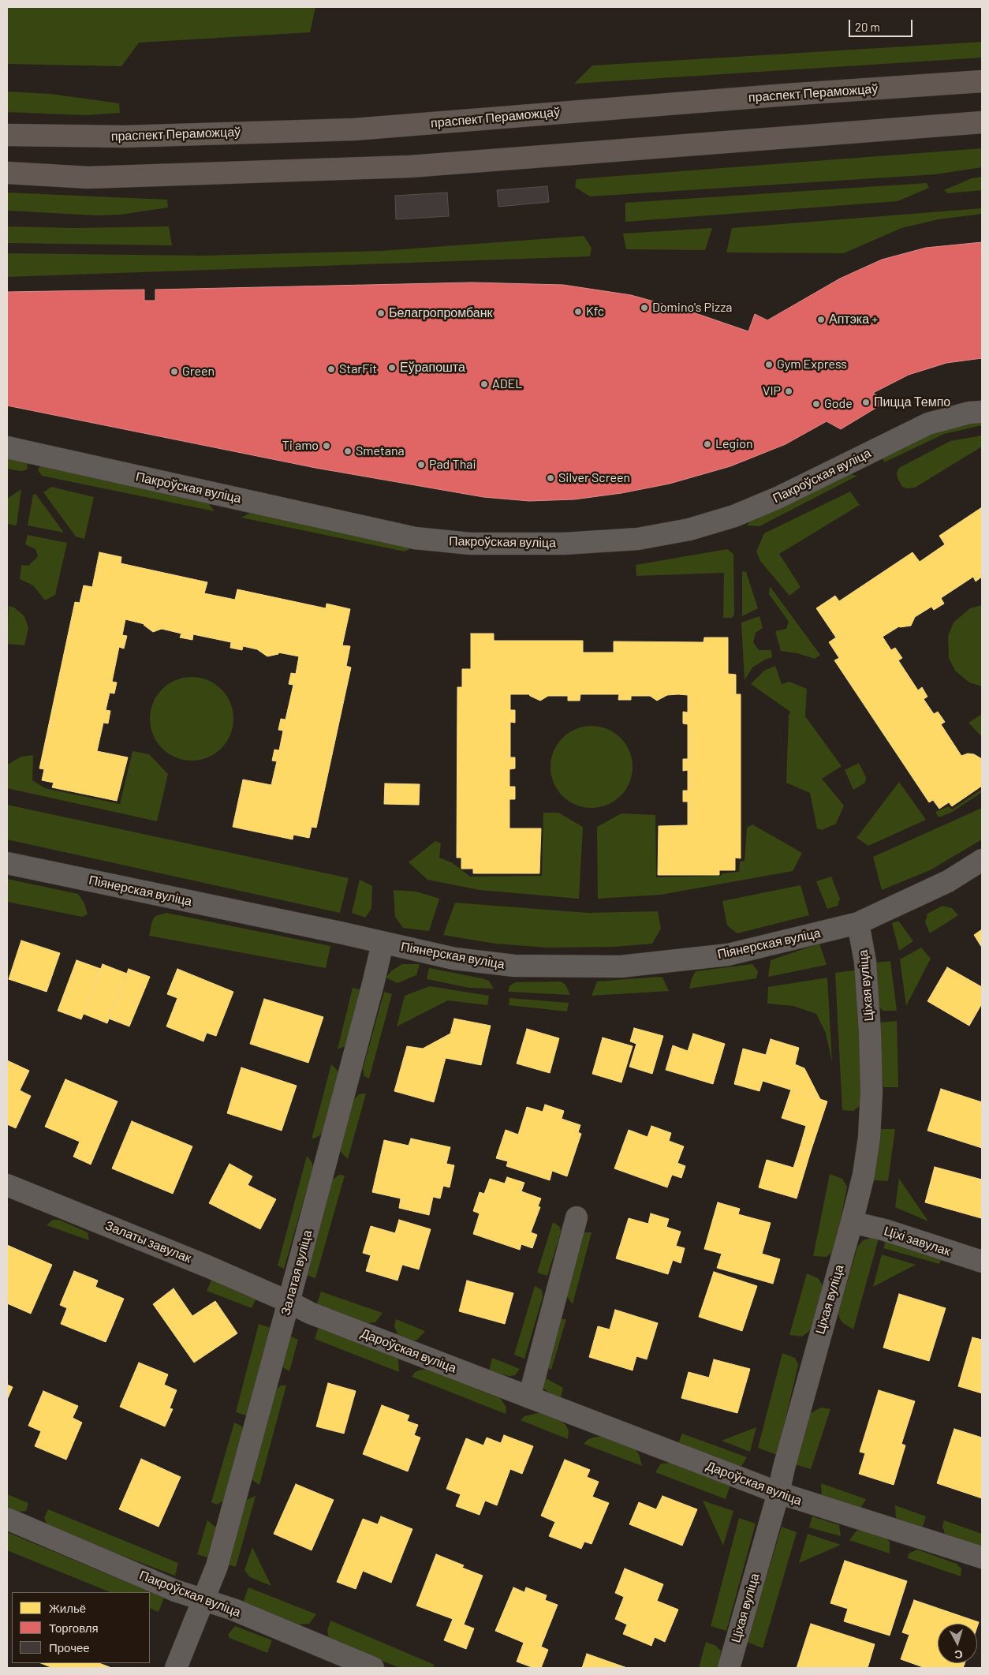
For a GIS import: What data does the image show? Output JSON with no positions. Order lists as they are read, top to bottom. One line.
{"streets":{"main road":["праспект Пераможцаў"],"street":["Пакроўская вуліца","Піянерская вуліца","Ціхая вуліца","Ціхі завулак","Залаты завулак","Залатая вуліца","Дароўская вуліца"]},"crossings":[["Пакроўская вуліца","Залатая вуліца"],["Піянерская вуліца","Ціхая вуліца"],["Піянерская вуліца","Залатая вуліца"],["Ціхая вуліца","Ціхі завулак"],["Ціхая вуліца","Дароўская вуліца"],["Залаты завулак","Залатая вуліца"],["Залаты завулак","Дароўская вуліца"],["Залатая вуліца","Дароўская вуліца"]],"places":["Domino's Pizza","Kfc","Белагропромбанк","Аптэка +","Gym Express","Еўрапошта","StarFit","Green","ADEL","VIP","Пицца Темпо","Gode","Legion","Ti amo","Smetana","Pad Thai","Silver Screen"],"legend":["Жильё","Торговля","Прочее"],"scale_bar":"20 m","north":"bottom"}
